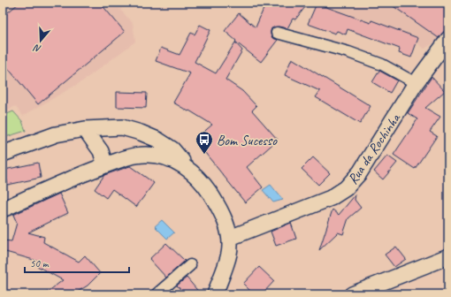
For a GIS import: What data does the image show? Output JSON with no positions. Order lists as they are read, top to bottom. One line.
{"streets":{"street":["Rua da Rochinha"]},"places":{"bus stop":["Bom Sucesso"]},"scale_bar":"50 m","north":"bottom"}
